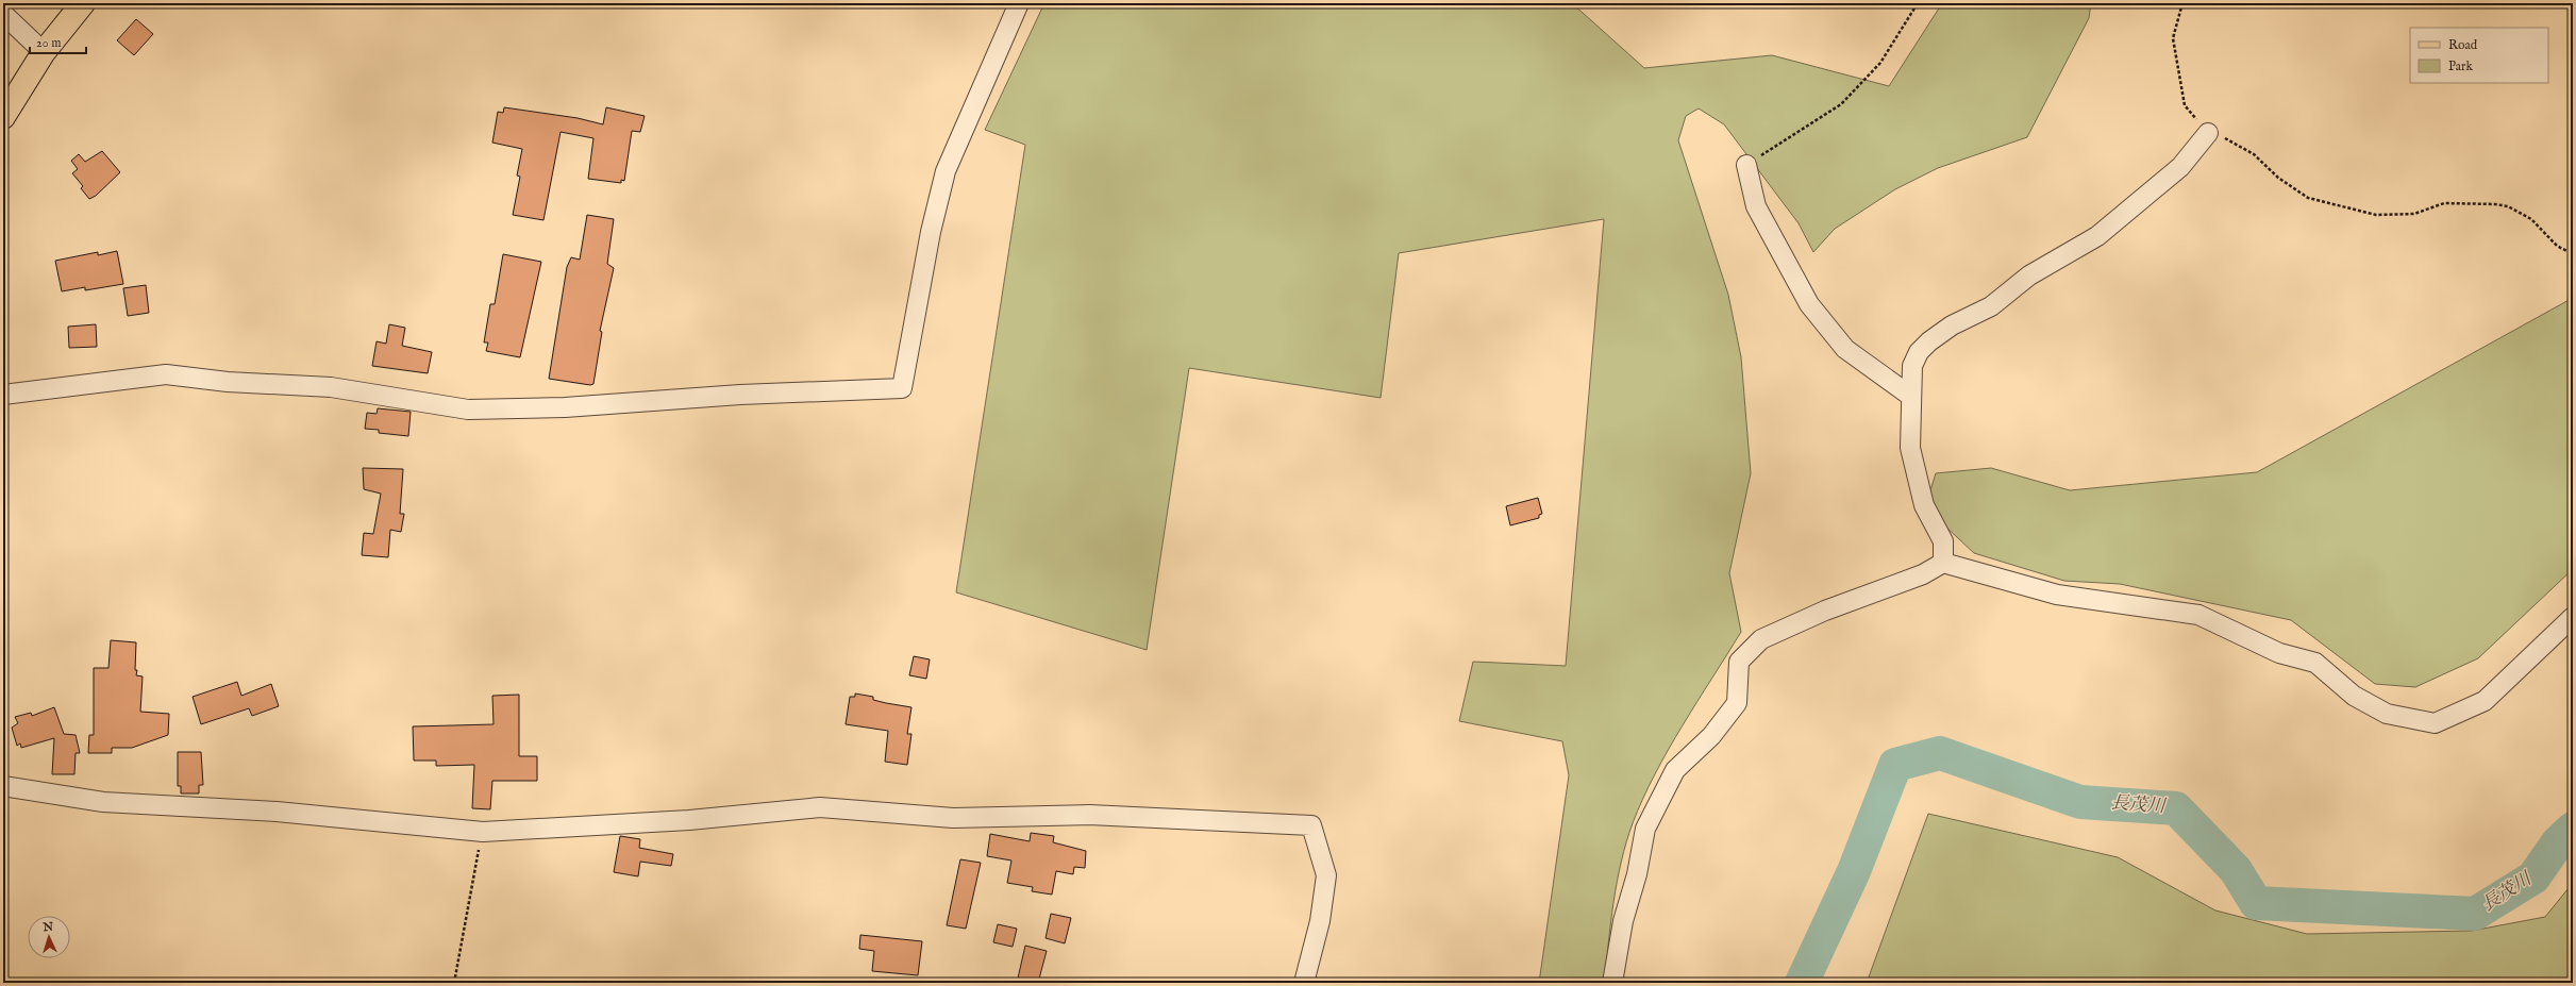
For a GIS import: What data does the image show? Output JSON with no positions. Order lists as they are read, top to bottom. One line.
{"water":["長茂川"],"legend":["Road","Park"],"scale_bar":"20 m","north":"top"}
